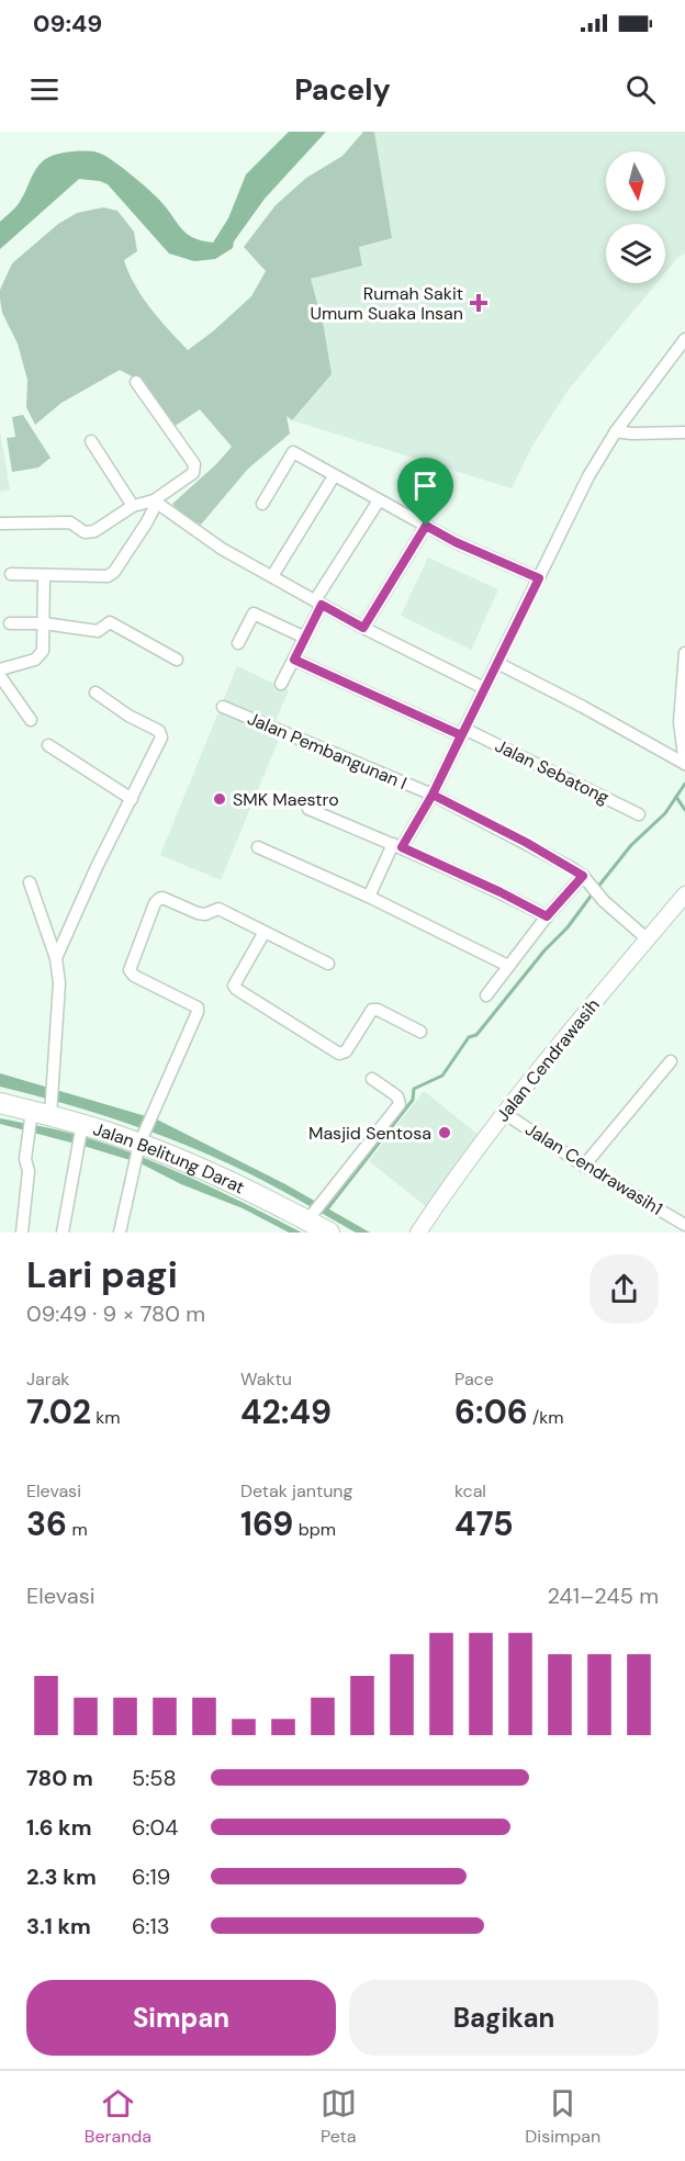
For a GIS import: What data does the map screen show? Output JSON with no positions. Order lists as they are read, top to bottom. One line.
{"streets":{"main road":["Jalan Belitung Darat"],"street":["Jalan Pembangunan I","Jalan Sebatong","Jalan Cendrawasih","Jalan Cendrawasih1"]},"crossings":[["Jalan Pembangunan I","Jalan Cendrawasih"],["Jalan Cendrawasih","Jalan Cendrawasih1"]],"places":{"health":["Rumah Sakit Umum Suaka Insan"],"other":["SMK Maestro","Masjid Sentosa"]},"north":"bottom","page":{"status":"09:49","header":"Pacely","heading":["Lari pagi","09:49 · 9 × 780 m"],"stats":[["Jarak","7.02 km"],["Waktu","42:49"],["Pace","6:06 /km"],["Elevasi","36 m"],["Detak jantung","169 bpm"],["kcal","475"]],"chart":["Elevasi","241–245 m"],"list":[{"name":"780 m","note":"5:58"},{"name":"1.6 km","note":"6:04"},{"name":"2.3 km","note":"6:19"},{"name":"3.1 km","note":"6:13"}],"buttons":["Simpan","Bagikan"],"tabs":["Beranda","Peta","Disimpan"]}}
